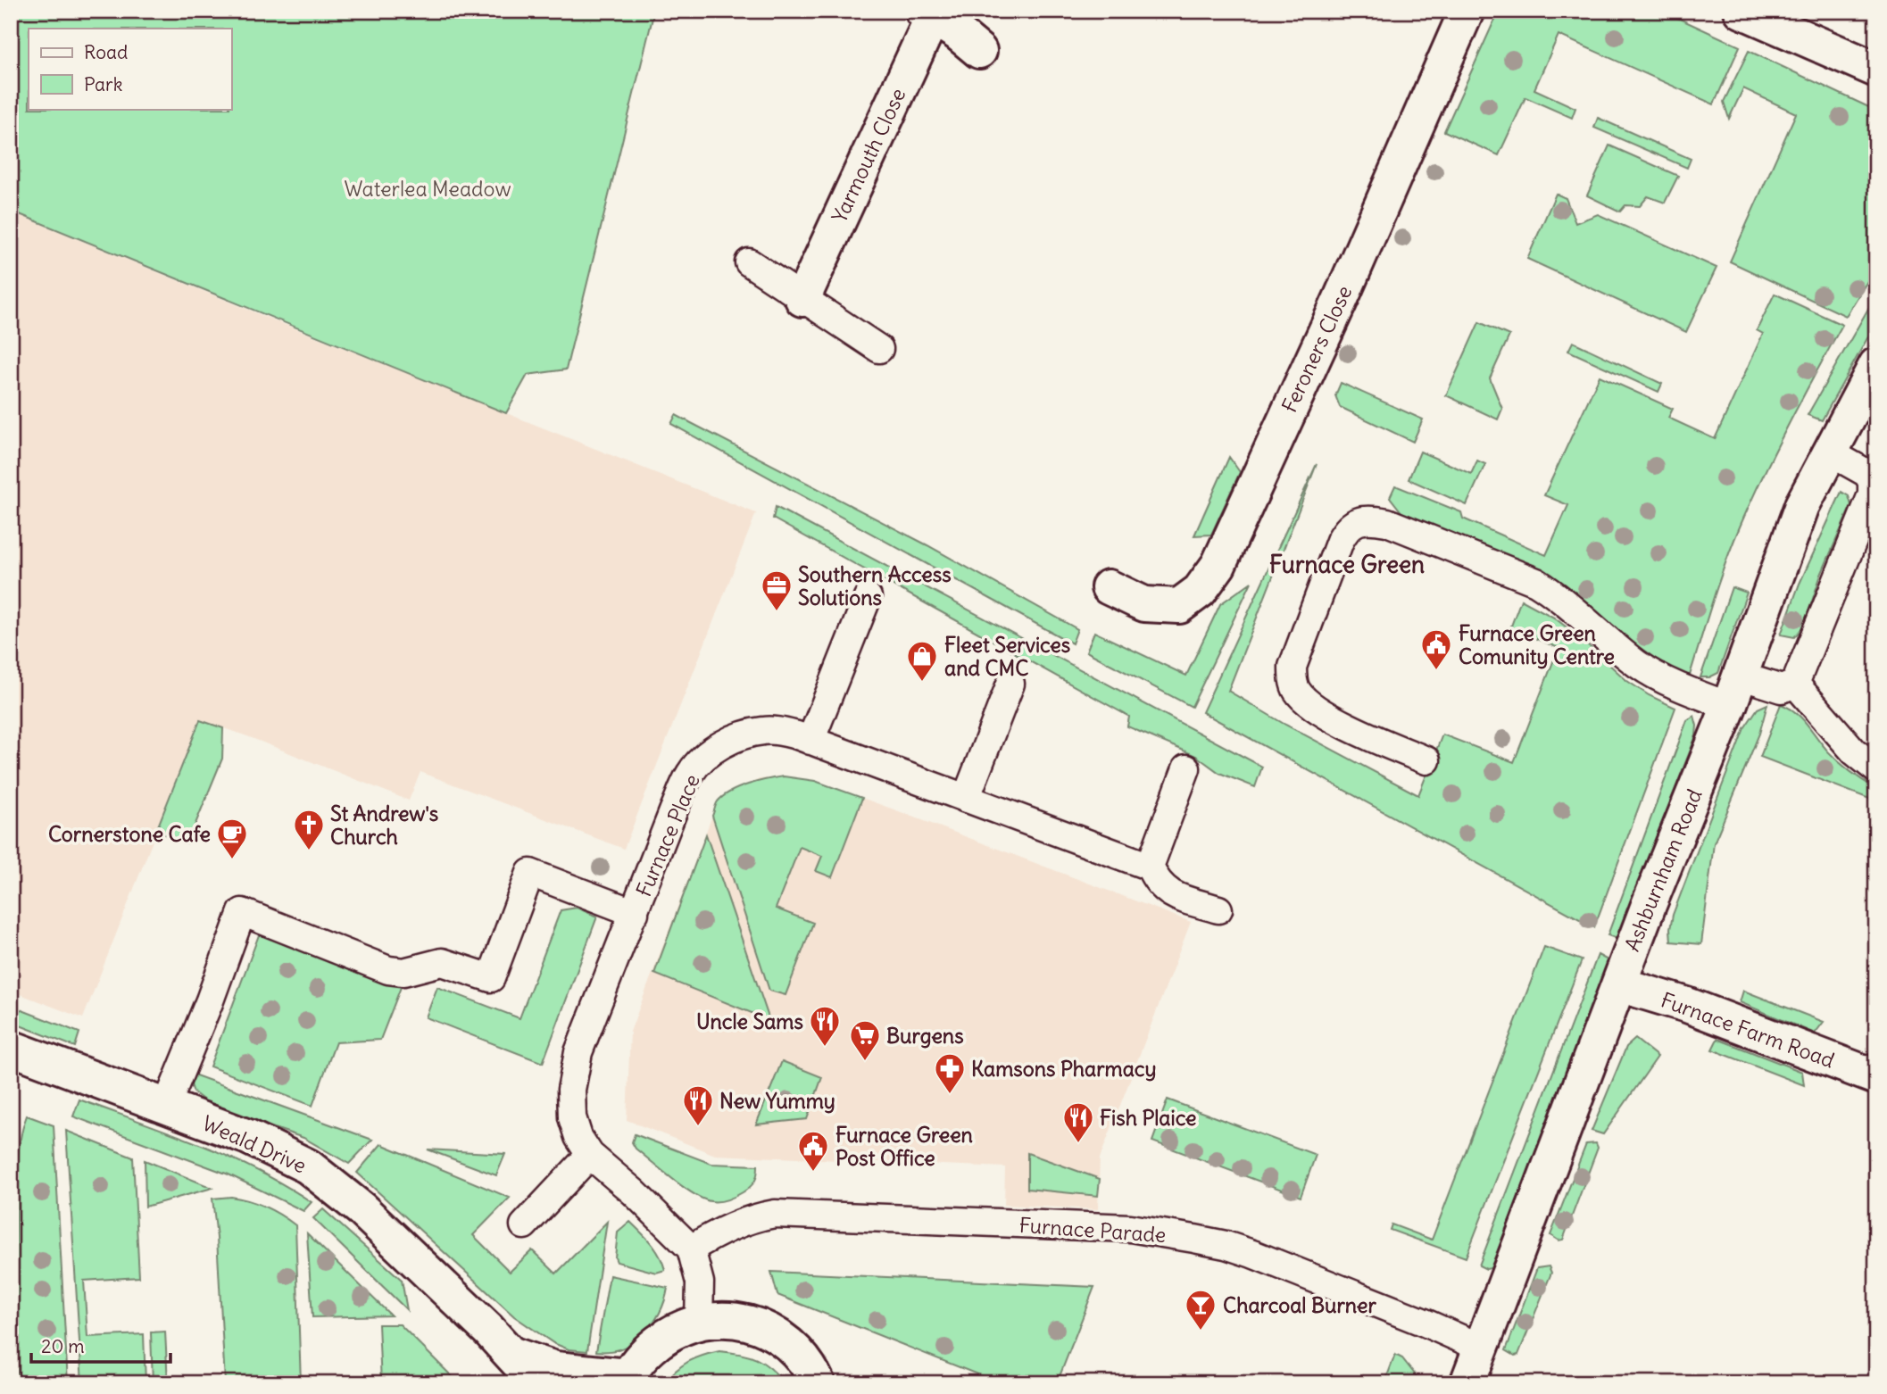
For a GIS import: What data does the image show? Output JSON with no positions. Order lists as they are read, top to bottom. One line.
{"streets":{"street":["Yarmouth Close","Feroners Close","Ashburnham Road","Furnace Farm Road","Weald Drive"],"lane":["Furnace Place","Furnace Parade"]},"crossings":[["Furnace Place","Furnace Parade"],["Ashburnham Road","Furnace Farm Road"],["Ashburnham Road","Furnace Parade"]],"districts":["Furnace Green"],"parks":["Waterlea Meadow"],"places":{"office":["Southern Access Solutions"],"public building":["Furnace Green Comunity Centre","Furnace Green Post Office"],"shop":["Fleet Services and CMC"],"church":["St Andrew's Church"],"cafe":["Cornerstone Cafe"],"restaurant":["Uncle Sams","New Yummy","Fish Plaice"],"supermarket":["Burgens"],"pharmacy":["Kamsons Pharmacy"],"bar":["Charcoal Burner"]},"legend":["Road","Park"],"scale_bar":"20 m"}
